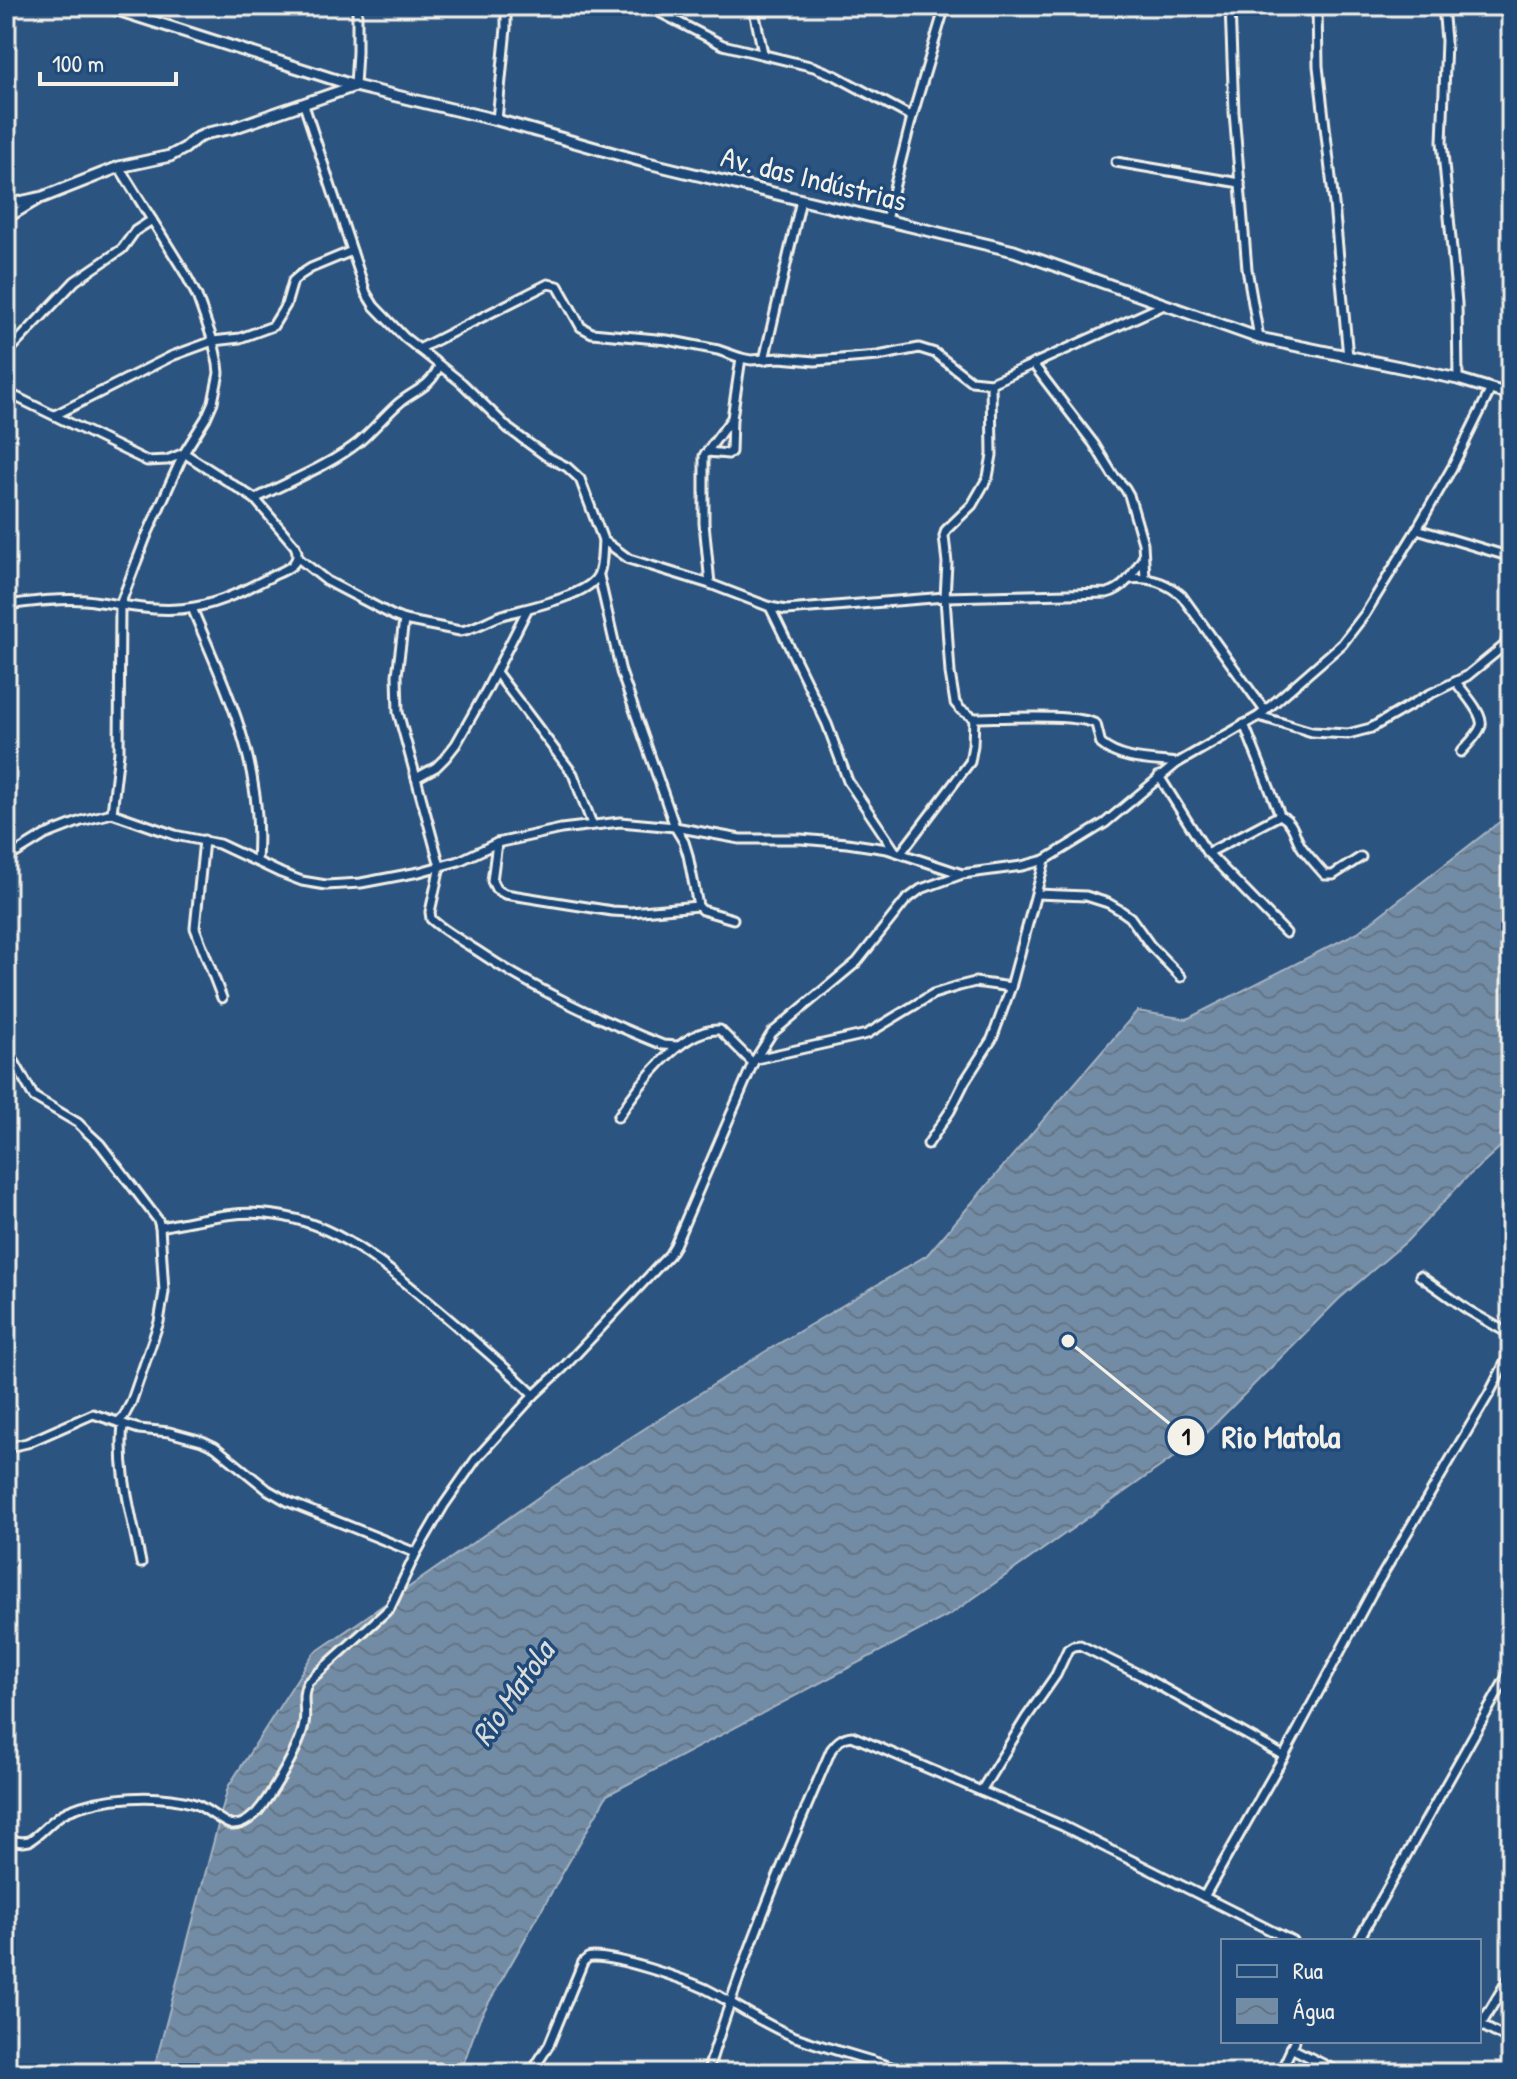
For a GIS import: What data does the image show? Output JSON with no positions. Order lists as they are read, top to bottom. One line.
{"streets":{"street":["Av. das Indústrias"]},"water":["Rio Matola"],"places":["Rio Matola"],"legend":["Rua","Água"],"scale_bar":"100 m"}
